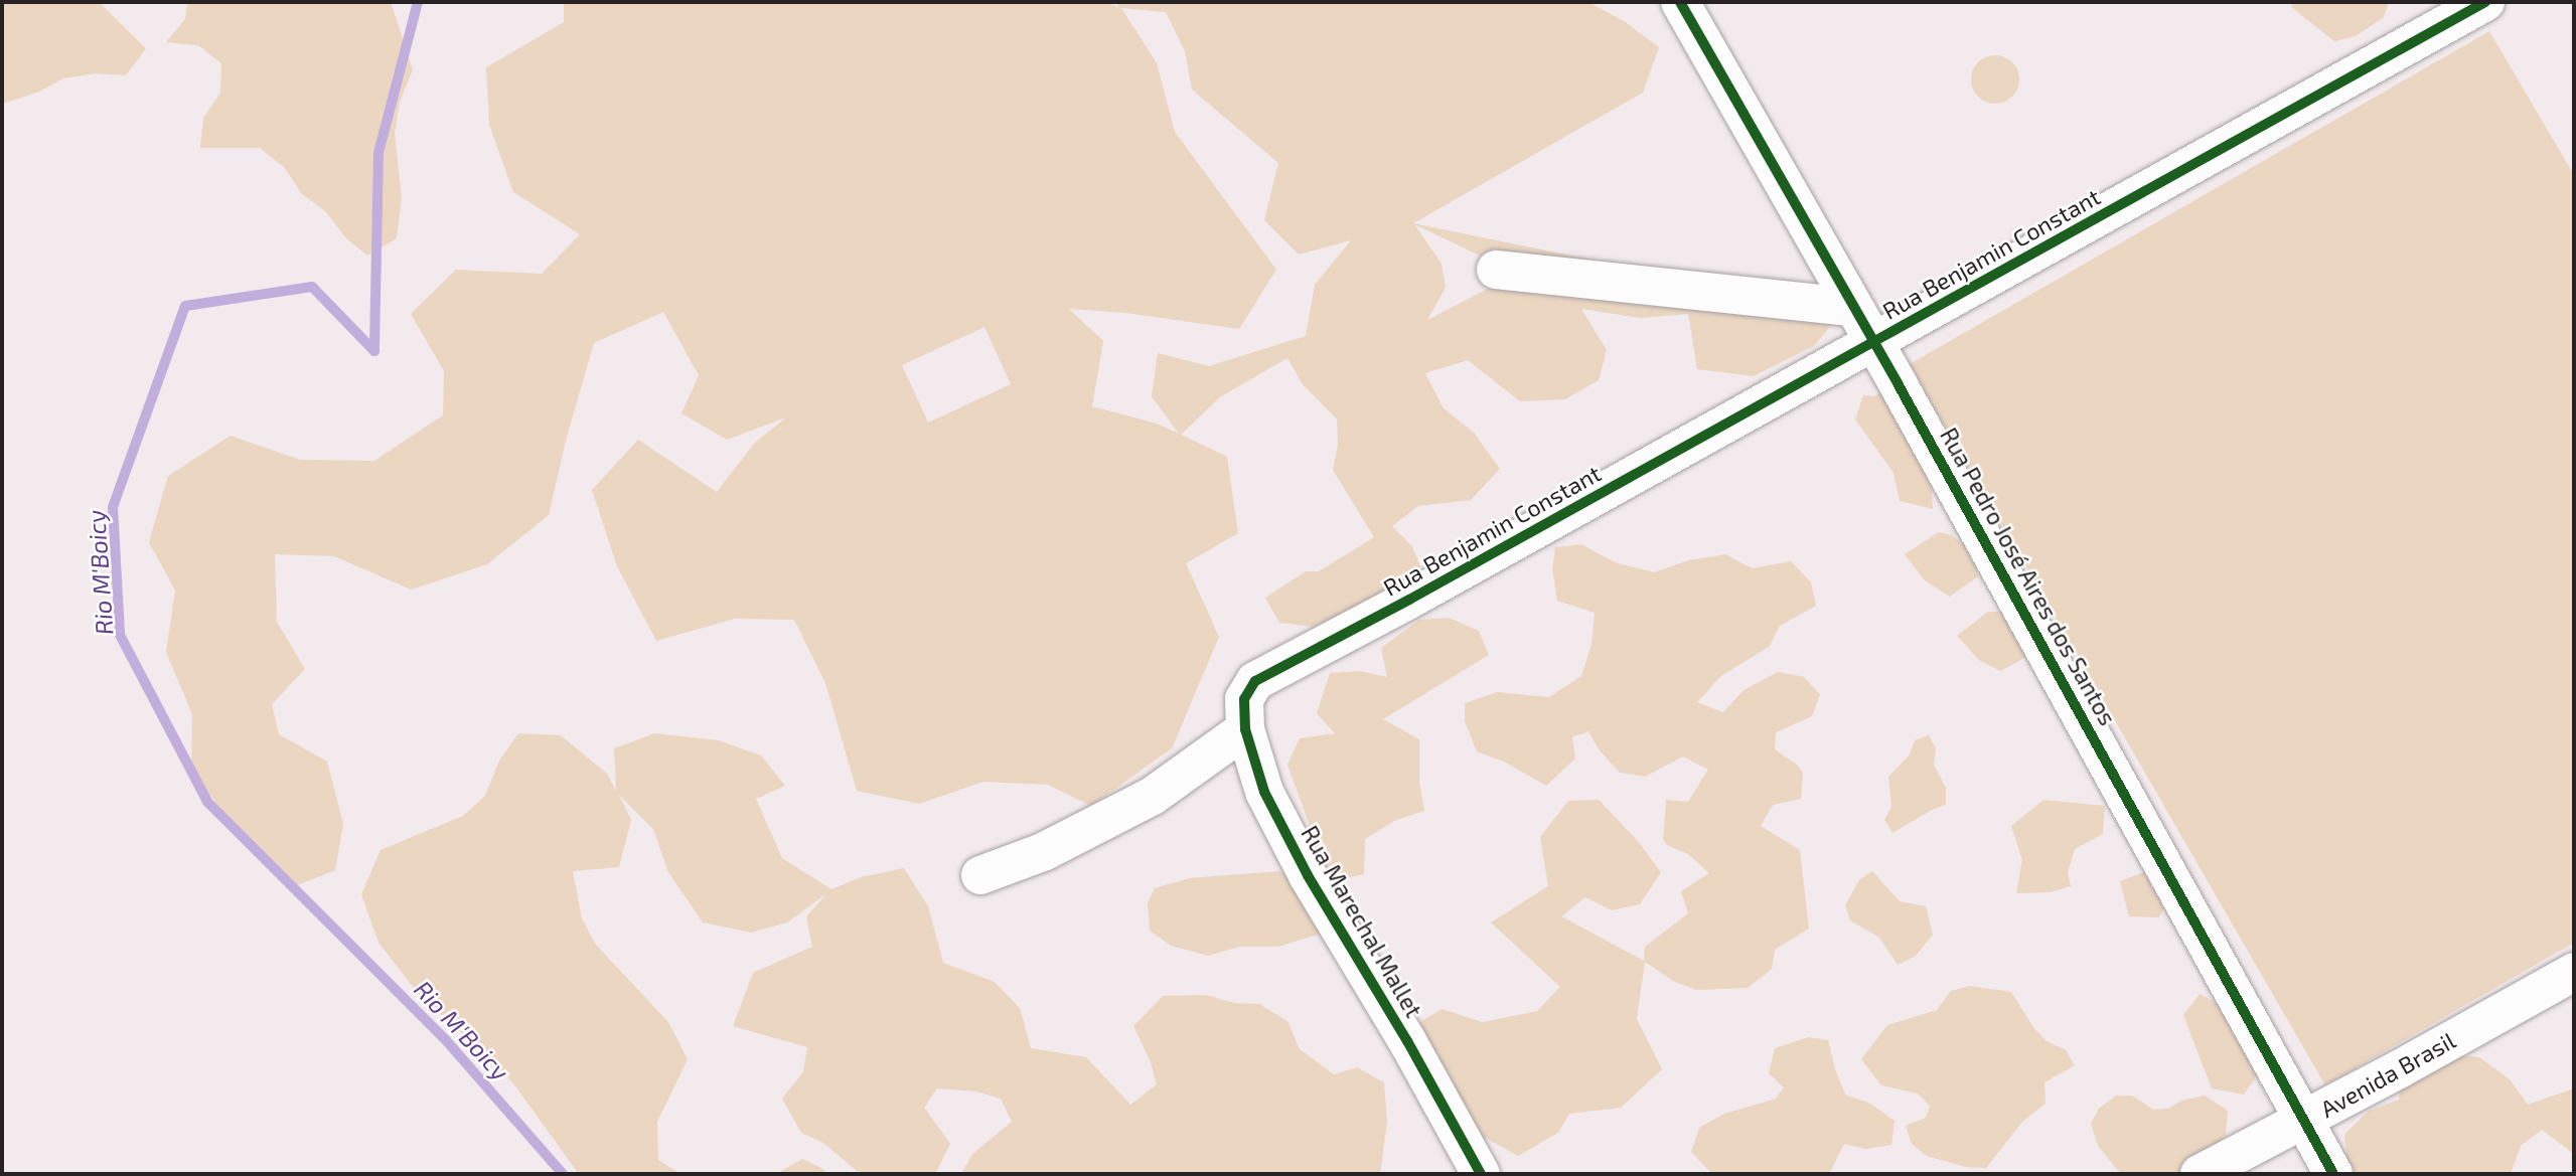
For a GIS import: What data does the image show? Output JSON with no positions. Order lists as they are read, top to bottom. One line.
{"streets":{"street":["Rua Benjamin Constant","Rua Pedro José Aires dos Santos","Rua Marechal Mallet","Avenida Brasil"]},"crossings":[["Rua Benjamin Constant","Rua Pedro José Aires dos Santos"],["Rua Benjamin Constant","Rua Marechal Mallet"],["Rua Pedro José Aires dos Santos","Avenida Brasil"]],"water":["Rio M'Boicy"]}
